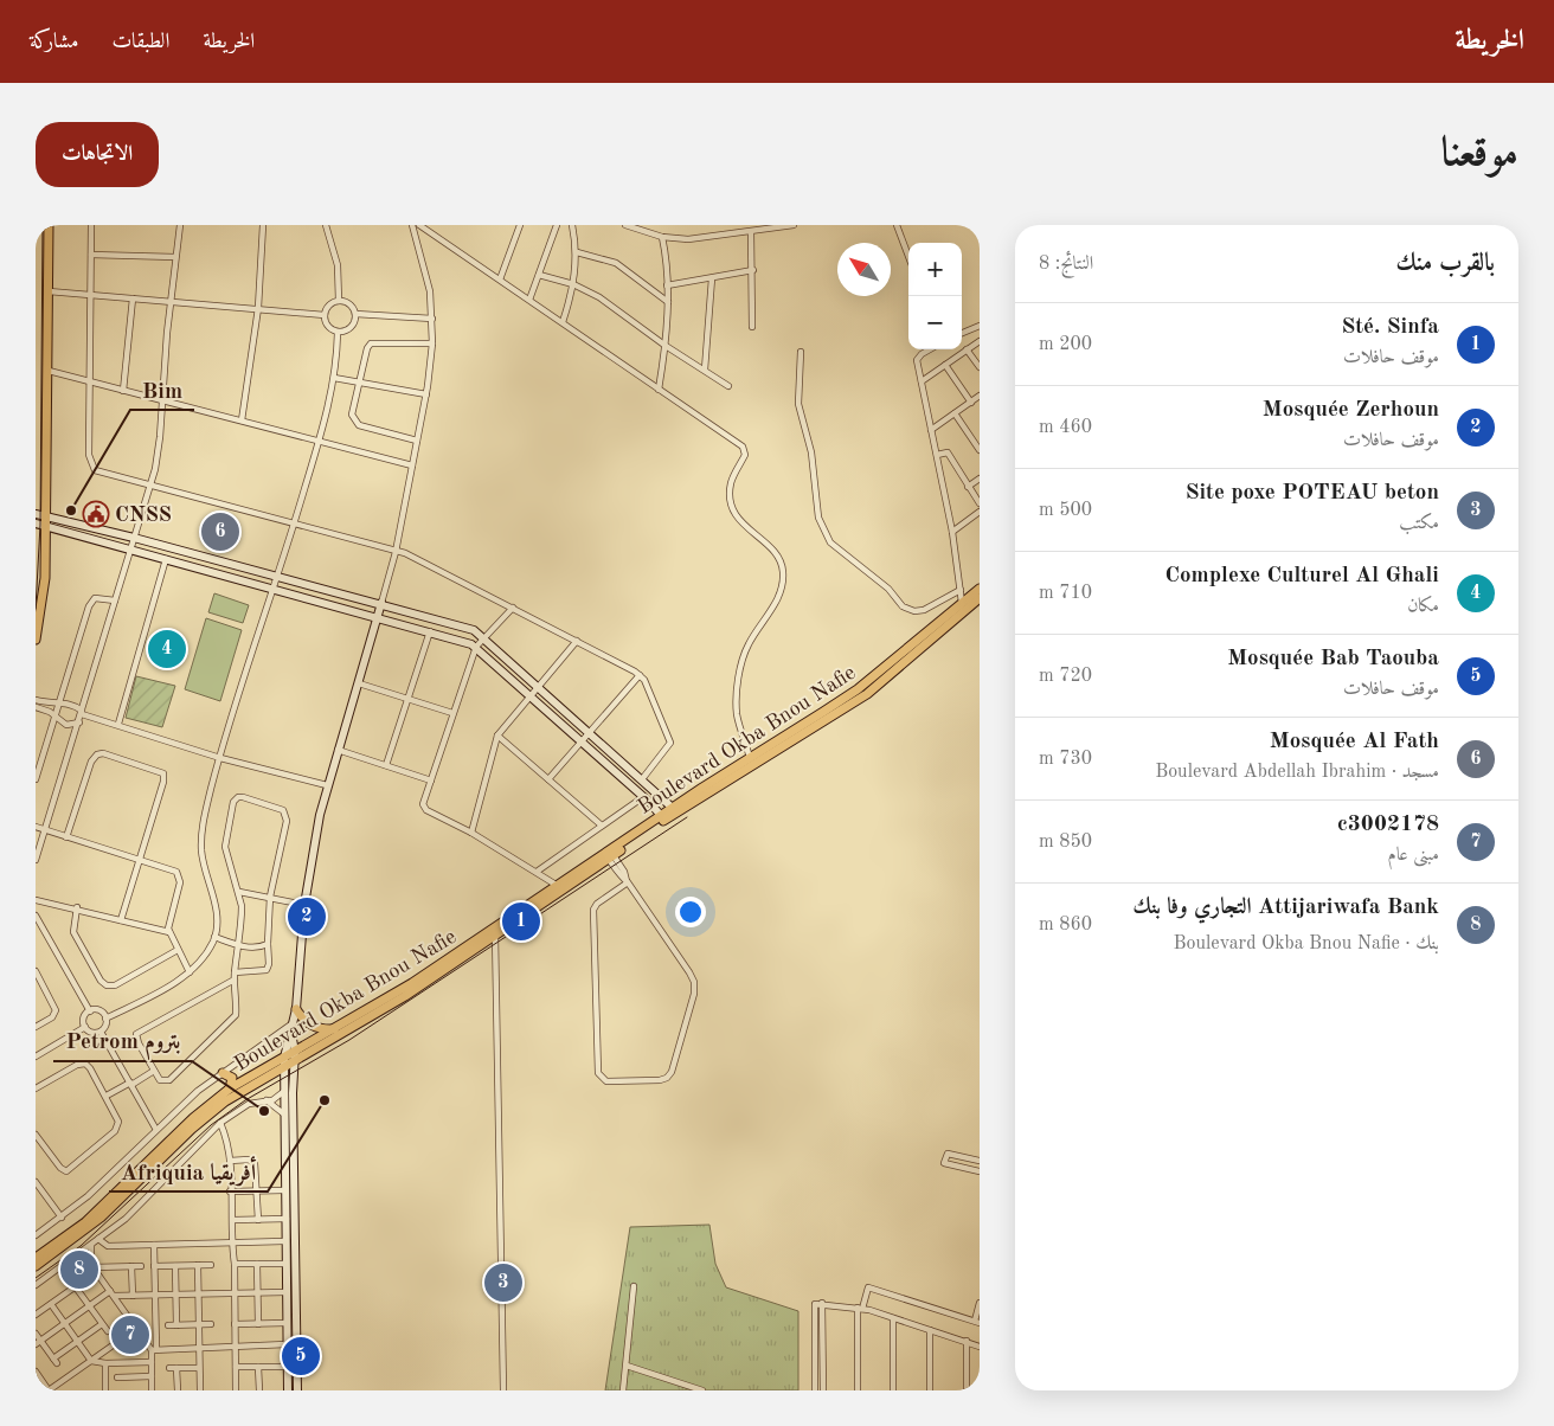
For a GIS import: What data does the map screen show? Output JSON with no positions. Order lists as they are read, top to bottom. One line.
{"streets":{"main road":["Boulevard Okba Bnou Nafie"]},"places":{"other":["Bim","Afriquia أفريقيا","Petrom بتروم"],"public building":["CNSS"]},"north":"top left","page":{"header":"الخريطة","nav":["الخريطة","الطبقات","مشاركة"],"title":"موقعنا","buttons":"الاتجاهات","heading":["بالقرب منك","النتائج: 8"],"map_buttons":["+","−"],"list":[{"mark":"1","name":"Sté. Sinfa","note":"موقف حافلات","value":"200 m"},{"mark":"2","name":"Mosquée Zerhoun","note":"موقف حافلات","value":"460 m"},{"mark":"3","name":"Site poxe POTEAU beton","note":"مكتب","value":"500 m"},{"mark":"4","name":"Complexe Culturel Al Ghali","note":"مكان","value":"710 m"},{"mark":"5","name":"Mosquée Bab Taouba","note":"موقف حافلات","value":"720 m"},{"mark":"6","name":"Mosquée Al Fath","note":"مسجد · Boulevard Abdellah Ibrahim","value":"730 m"},{"mark":"7","name":"c3002178","note":"مبنى عام","value":"850 m"},{"mark":"8","name":"Attijariwafa Bank التجاري وفا بنك","note":"بنك · Boulevard Okba Bnou Nafie","value":"860 m"}],"pins":["6","4","2","1","8","3","7","5"]}}
